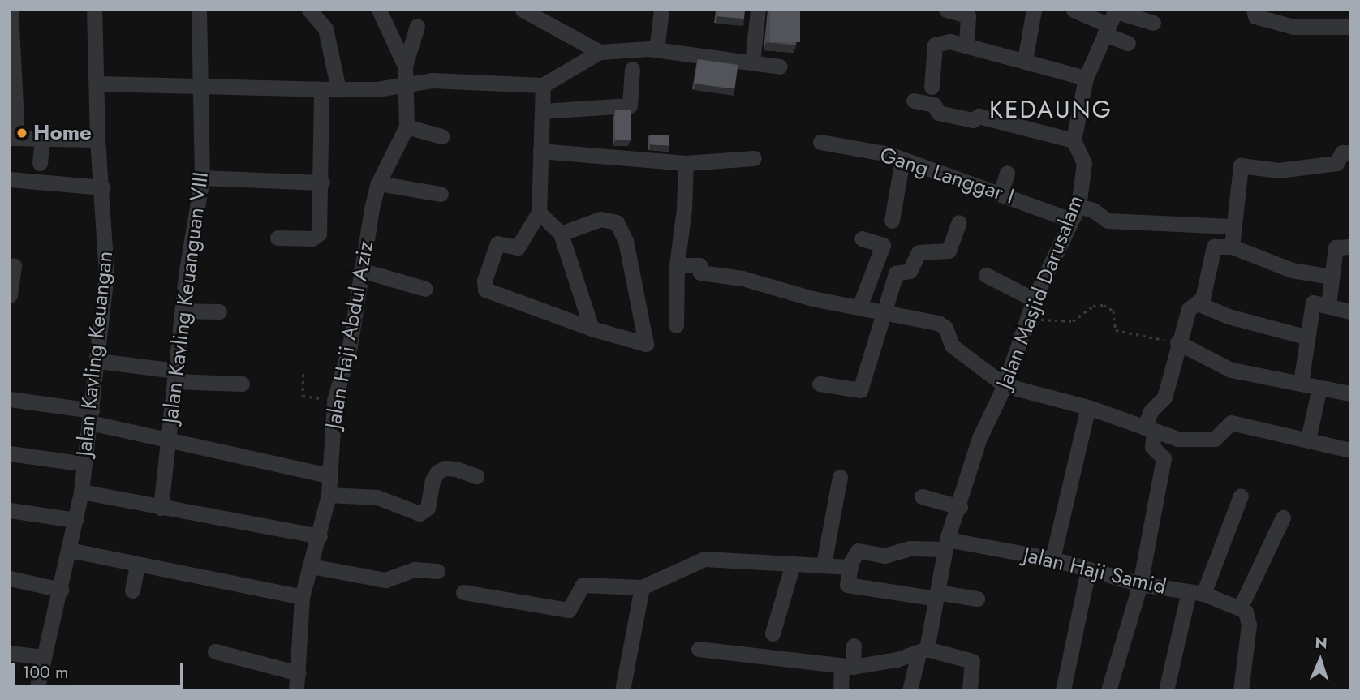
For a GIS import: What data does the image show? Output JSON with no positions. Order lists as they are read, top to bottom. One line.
{"streets":{"street":["Gang Langgar I","Jalan Masjid Darusalam","Jalan Kavling Keuanguan VIII","Jalan Haji Abdul Aziz","Jalan Kavling Keuangan","Jalan Haji Samid"]},"crossings":[["Gang Langgar I","Jalan Masjid Darusalam"],["Jalan Masjid Darusalam","Jalan Haji Samid"]],"districts":["KEDAUNG"],"places":["Home"],"scale_bar":"100 m","north":"top"}
